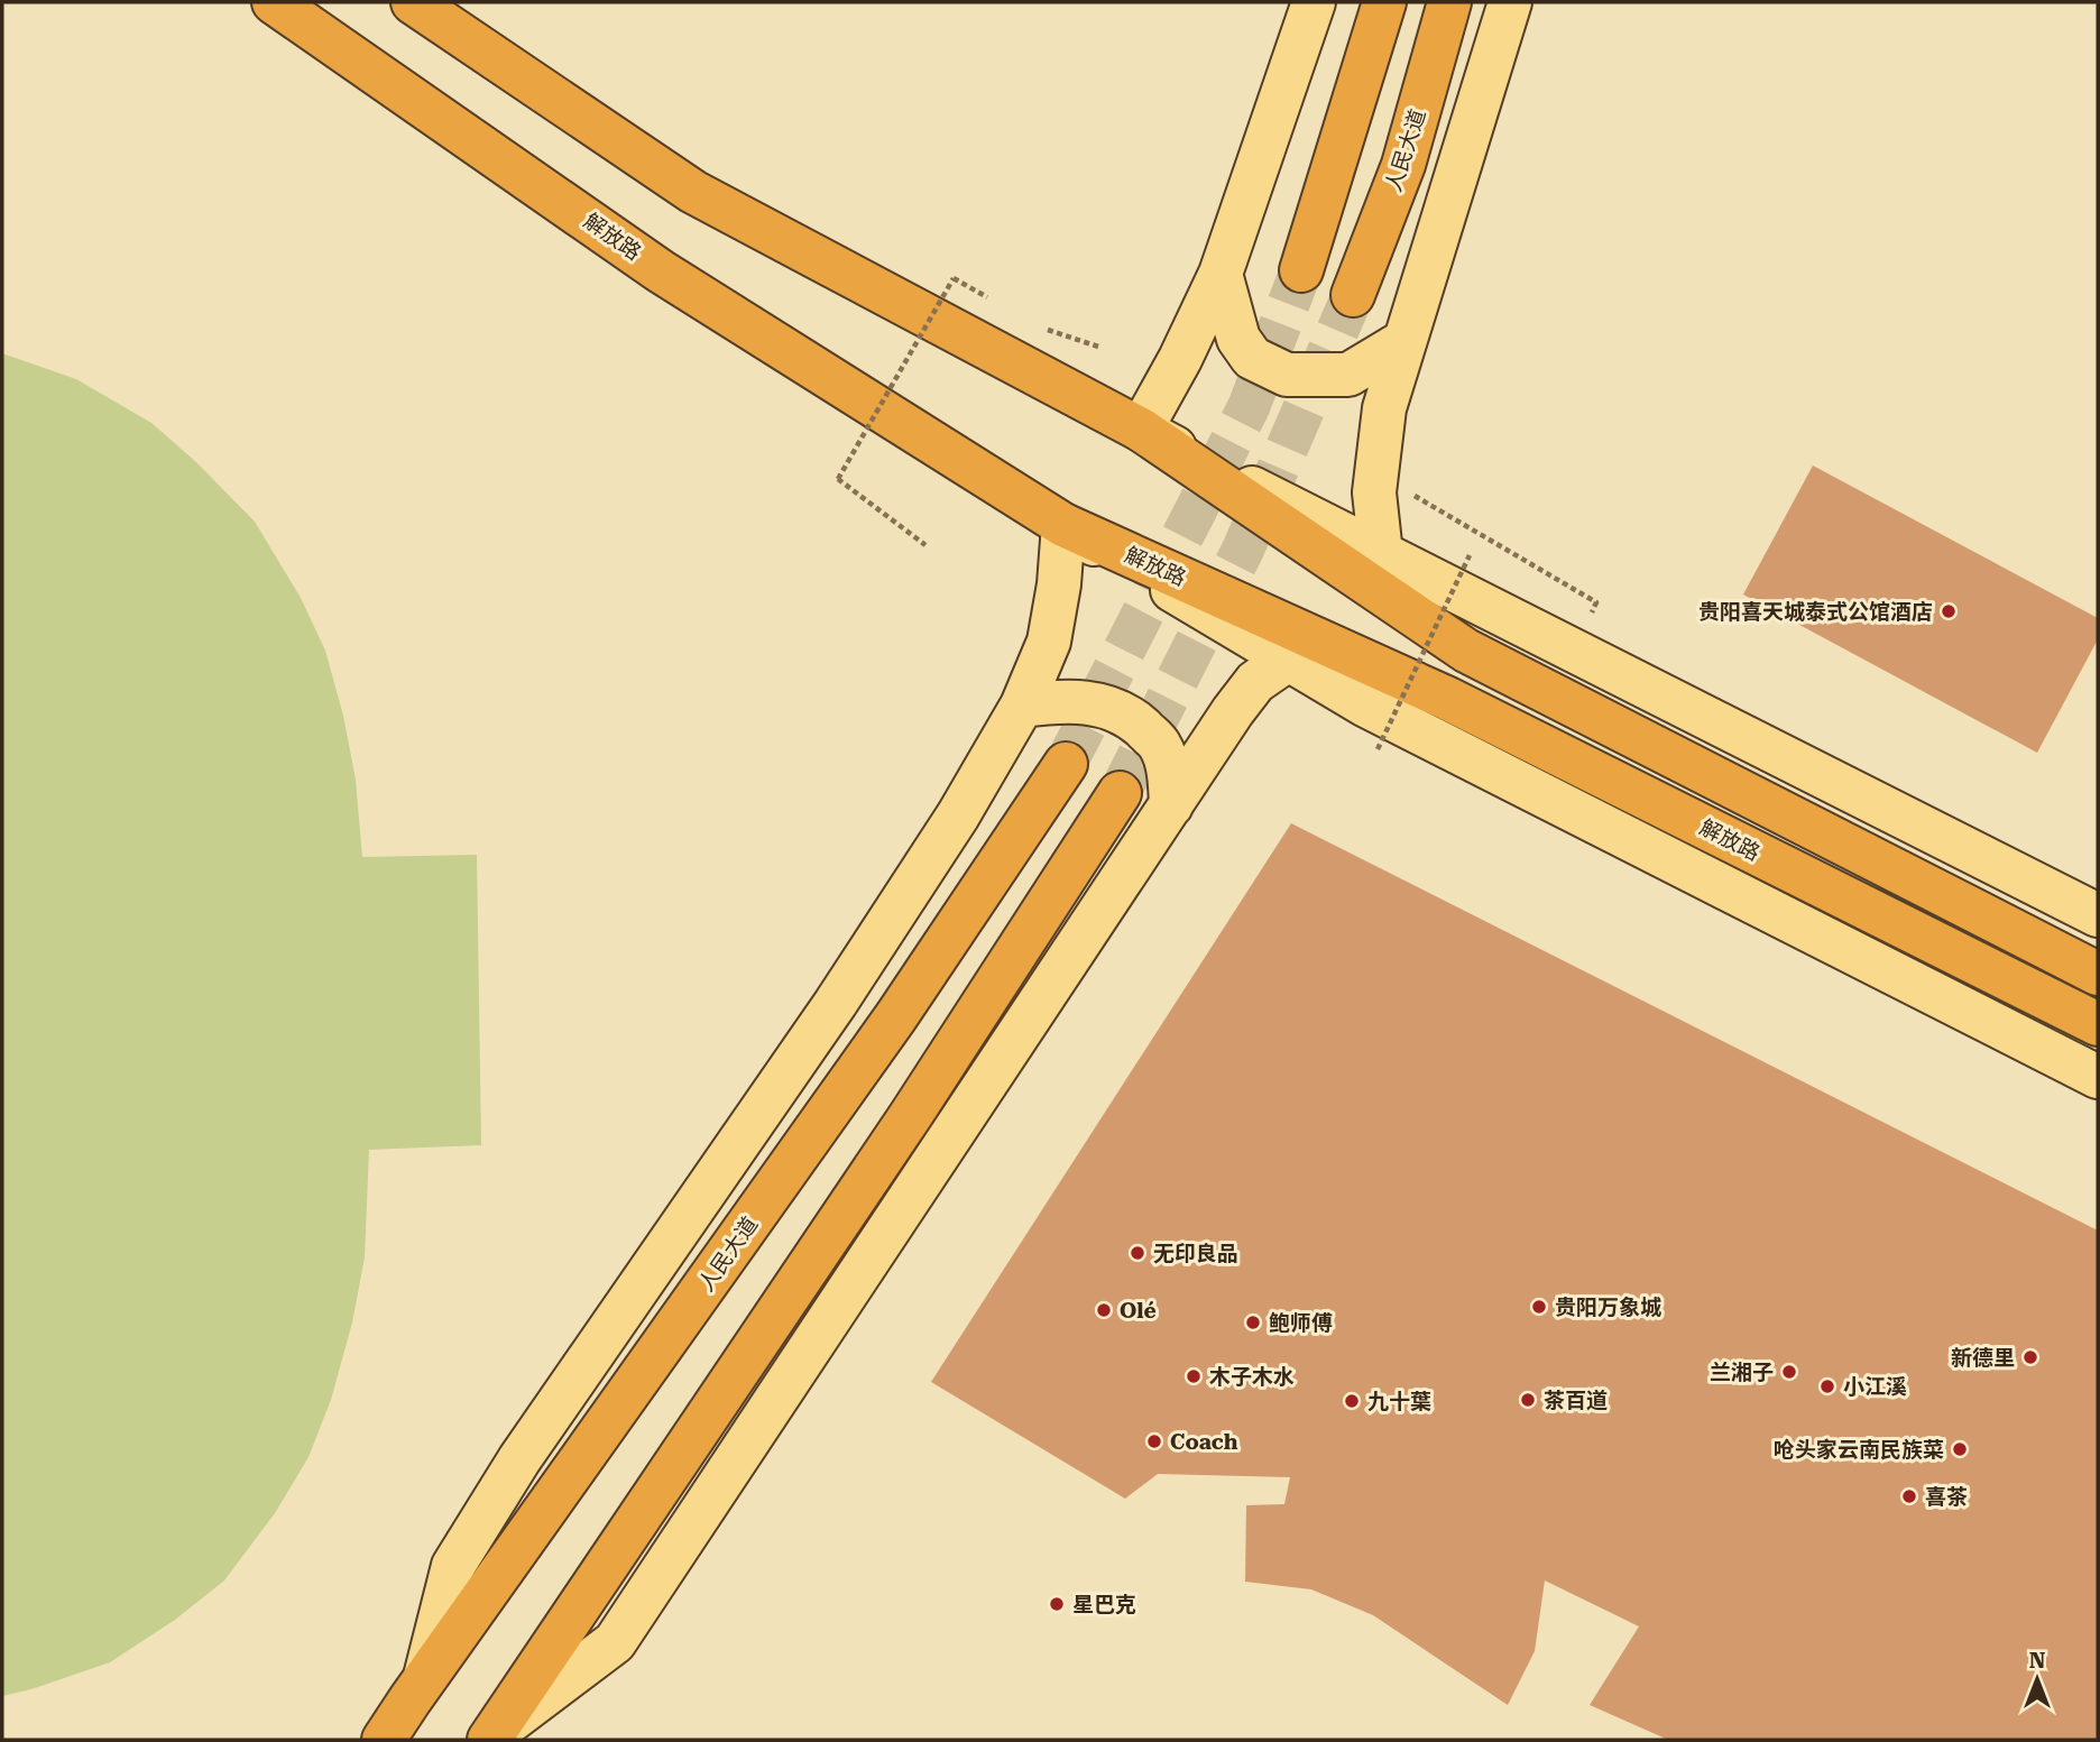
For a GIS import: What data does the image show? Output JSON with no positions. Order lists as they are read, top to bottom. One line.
{"streets":{"highway":["人民大道","解放路"]},"places":["贵阳喜天城泰式公馆酒店","无印良品","贵阳万象城","Olé","鲍师傅","新德里","兰湘子","木子木水","小江溪","茶百道","九十葉","Coach","呛头家云南民族菜","喜茶","星巴克"],"north":"top"}
